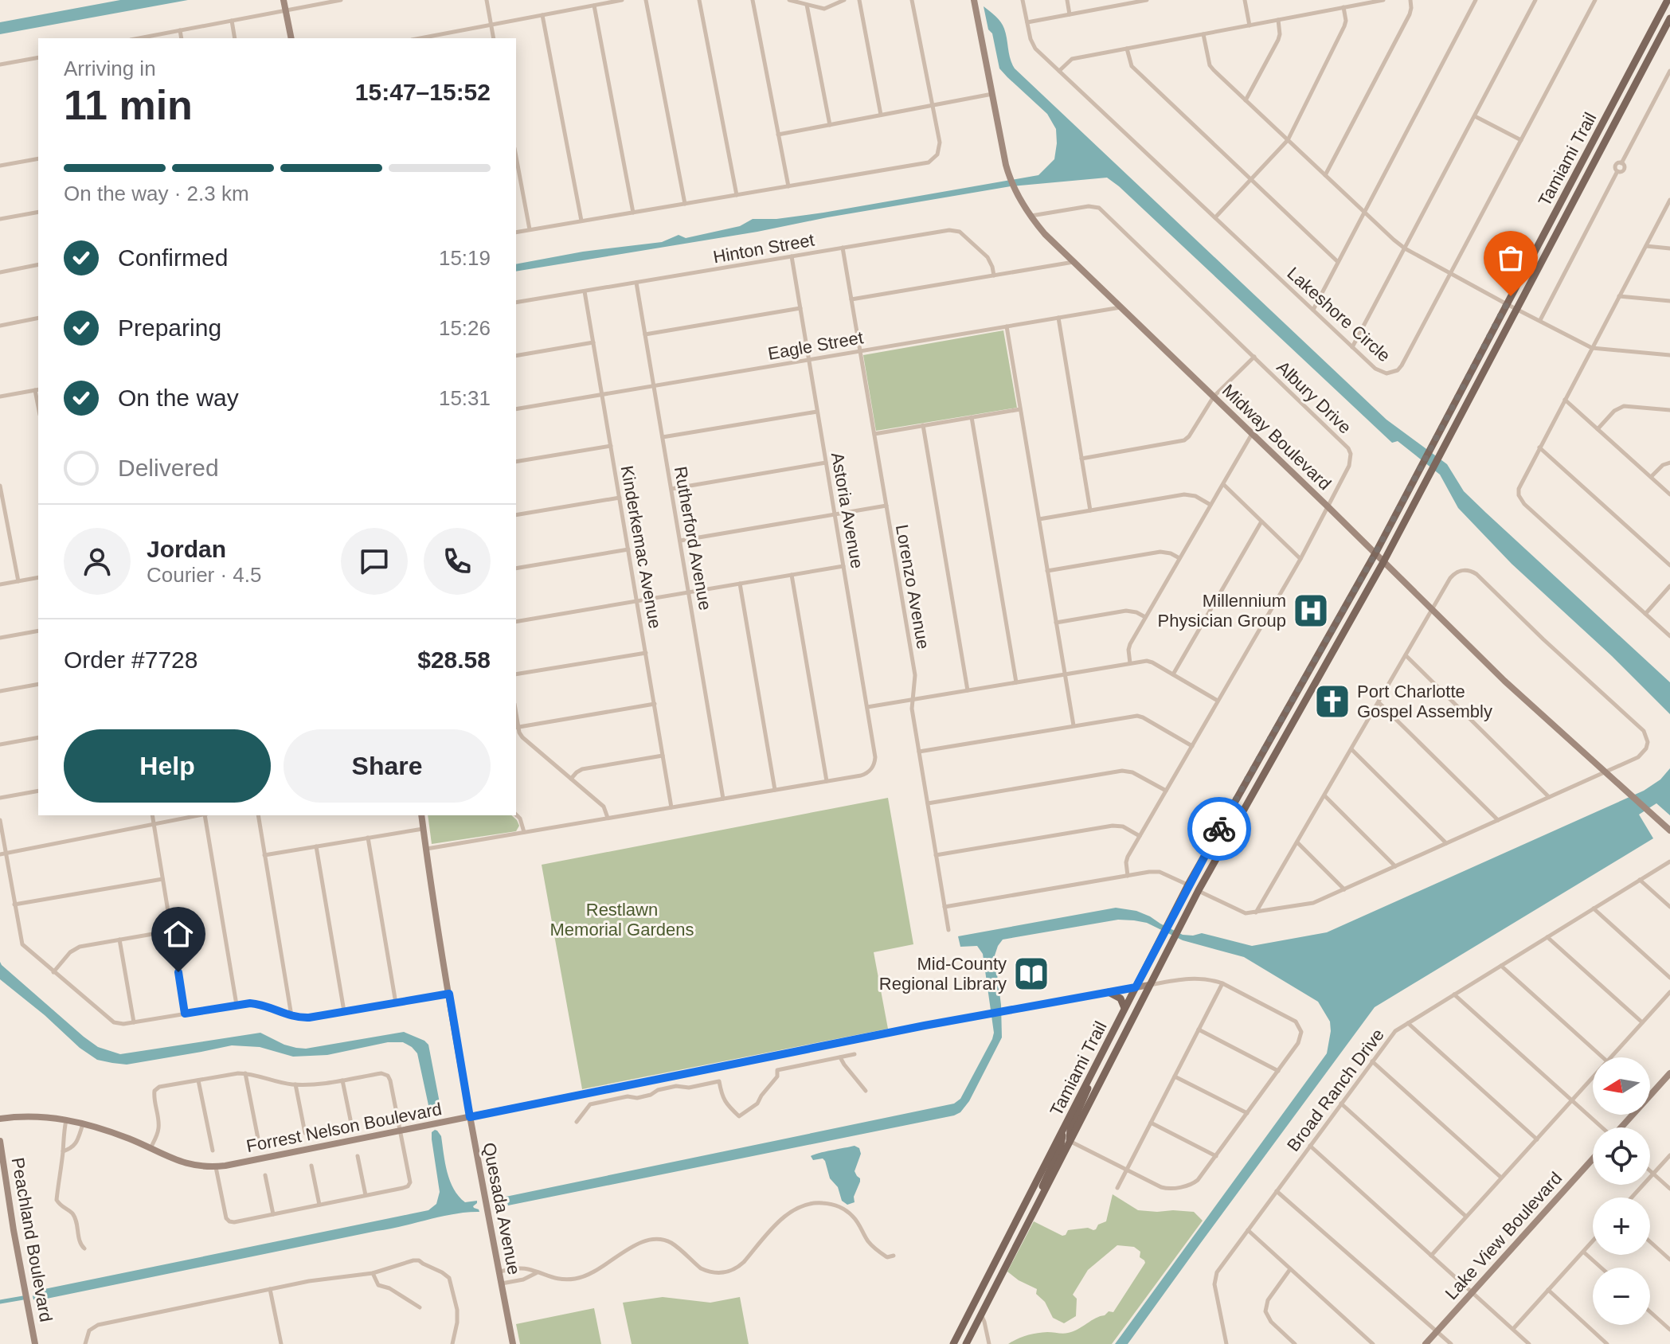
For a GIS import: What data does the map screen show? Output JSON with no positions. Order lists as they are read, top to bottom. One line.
{"streets":{"main road":["Tamiami Trail"],"street":["Hinton Street","Lakeshore Circle","Eagle Street","Albury Drive","Midway Boulevard","Astoria Avenue","Rutherford Avenue","Kinderkemac Avenue","Lorenzo Avenue","Broad Ranch Drive","Forrest Nelson Boulevard","Quesada Avenue","Lake View Boulevard","Peachland Boulevard"]},"crossings":[["Tamiami Trail","Midway Boulevard"],["Tamiami Trail","Forrest Nelson Boulevard"],["Hinton Street","Astoria Avenue"],["Hinton Street","Rutherford Avenue"],["Hinton Street","Kinderkemac Avenue"],["Hinton Street","Lorenzo Avenue"],["Eagle Street","Midway Boulevard"],["Eagle Street","Astoria Avenue"],["Eagle Street","Rutherford Avenue"],["Eagle Street","Kinderkemac Avenue"],["Eagle Street","Lorenzo Avenue"],["Albury Drive","Midway Boulevard"],["Forrest Nelson Boulevard","Quesada Avenue"]],"parks":["Restlawn Memorial Gardens"],"places":{"hospital":["Millennium Physician Group"],"church":["Port Charlotte Gospel Assembly"],"library":["Mid-County Regional Library"]},"north":"left","page":{"heading":["11 min","Arriving in","15:47–15:52"],"panel":["Jordan","Courier · 4.5","Order #7728","$28.58"],"bar":"On the way · 2.3 km","list":[["Confirmed","15:19"],["Preparing","15:26"],["On the way","15:31"],"Delivered"],"buttons":["Help","Share"],"map_buttons":["+","−"]}}
